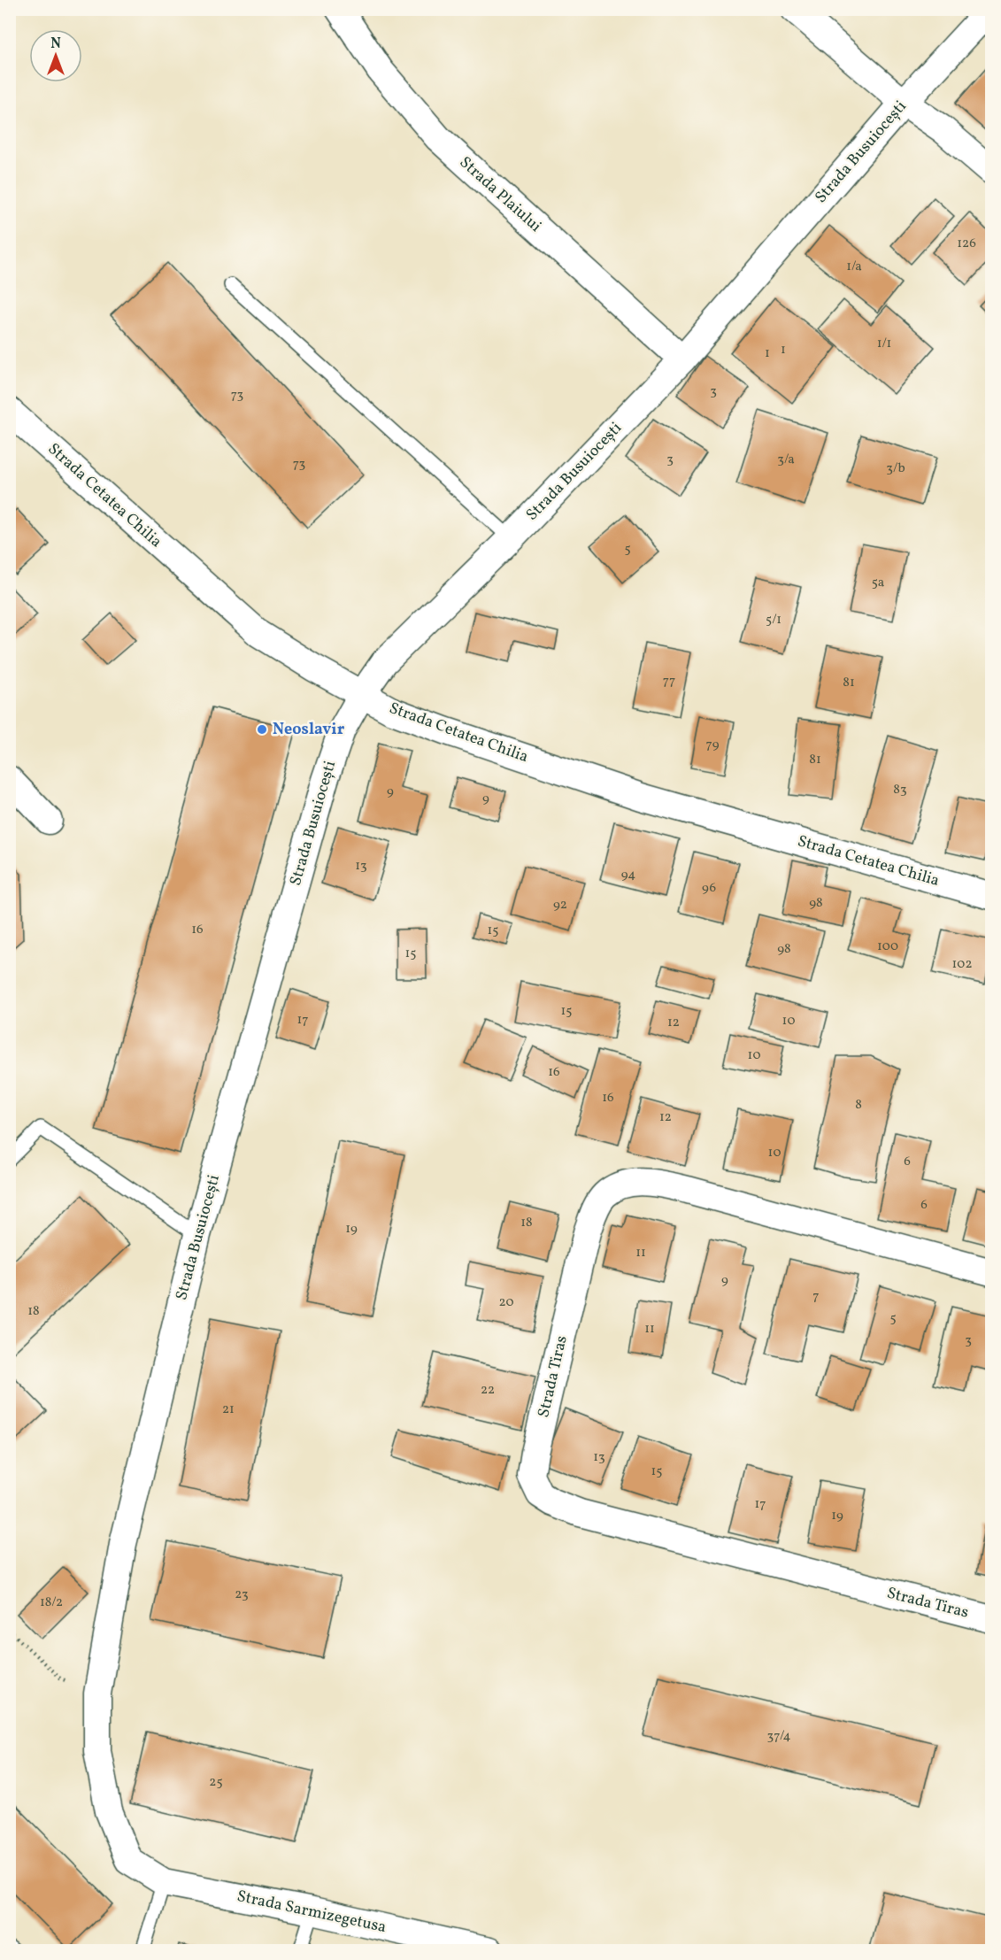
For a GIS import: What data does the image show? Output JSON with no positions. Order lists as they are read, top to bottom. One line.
{"streets":{"street":["Strada Busuiocești","Strada Plaiului","Strada Cetatea Chilia","Strada Tiras","Strada Sarmizegetusa"]},"crossings":[["Strada Busuiocești","Strada Plaiului"],["Strada Busuiocești","Strada Cetatea Chilia"],["Strada Busuiocești","Strada Sarmizegetusa"]],"places":["Neoslavir"],"house_numbers":["126","1/a","1/1","1","1","3","73","3","3/a","73","3/b","5","5a","5/1","77","81","79","81","83","9","9","13","94","96","98","92","16","15","100","98","15","102","15","17","10","12","10","16","16","8","12","10","6","6","18","19","11","9","7","20","18","5","11","3","22","21","13","15","17","19","23","18/2","37/4","25"],"north":"top"}
